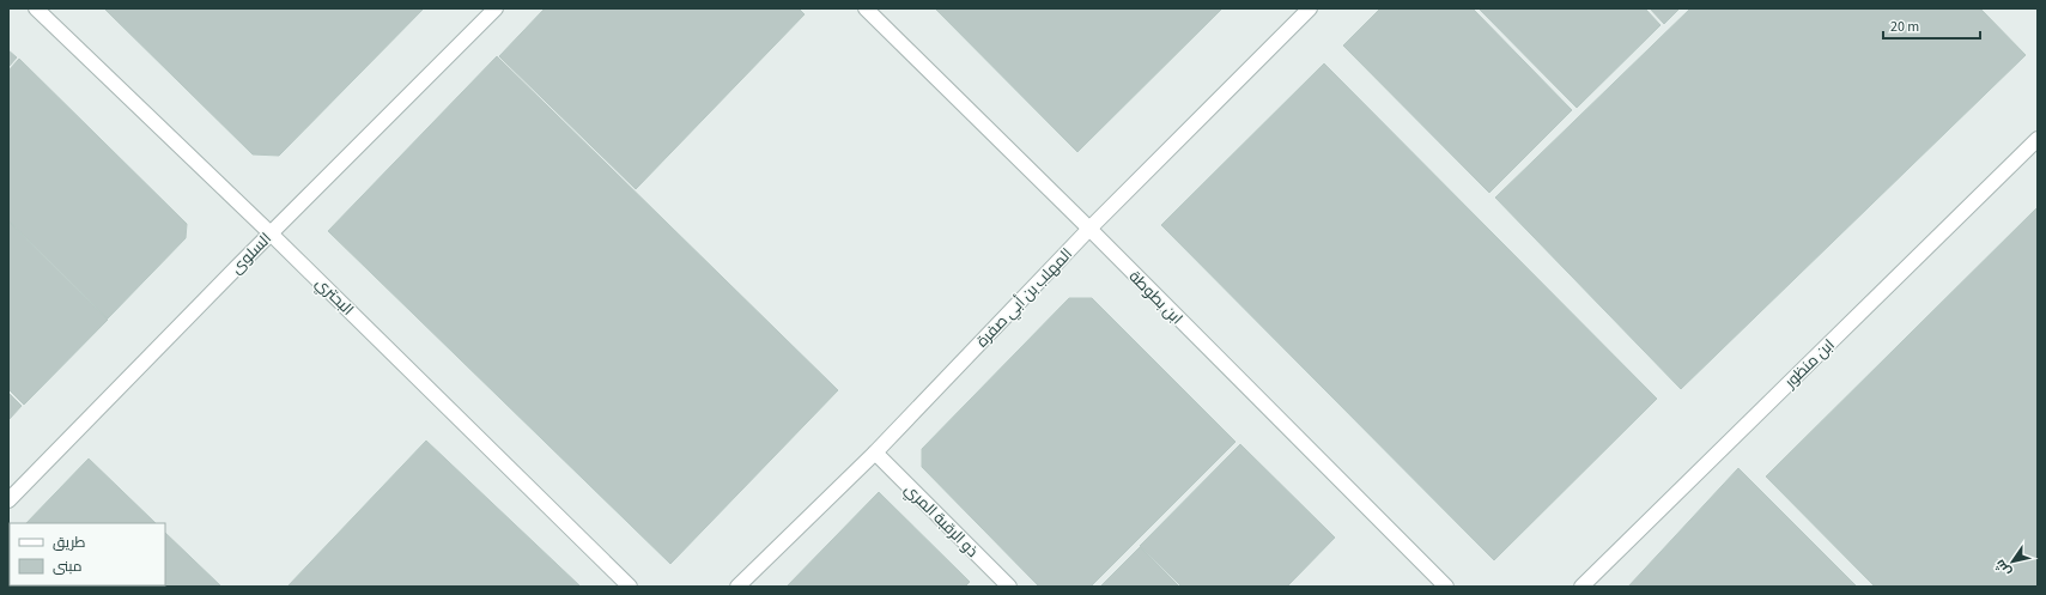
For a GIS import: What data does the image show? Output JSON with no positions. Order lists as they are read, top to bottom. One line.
{"streets":{"street":["السلوى","البحتري","المهلب بن أبي صفرة","ابن بطوطة","ابن منظور","ذو الرقبة المري"]},"crossings":[["السلوى","البحتري"],["المهلب بن أبي صفرة","ابن بطوطة"],["المهلب بن أبي صفرة","ذو الرقبة المري"]],"legend":["طريق","مبنى"],"scale_bar":"20 m","north":"bottom left"}
